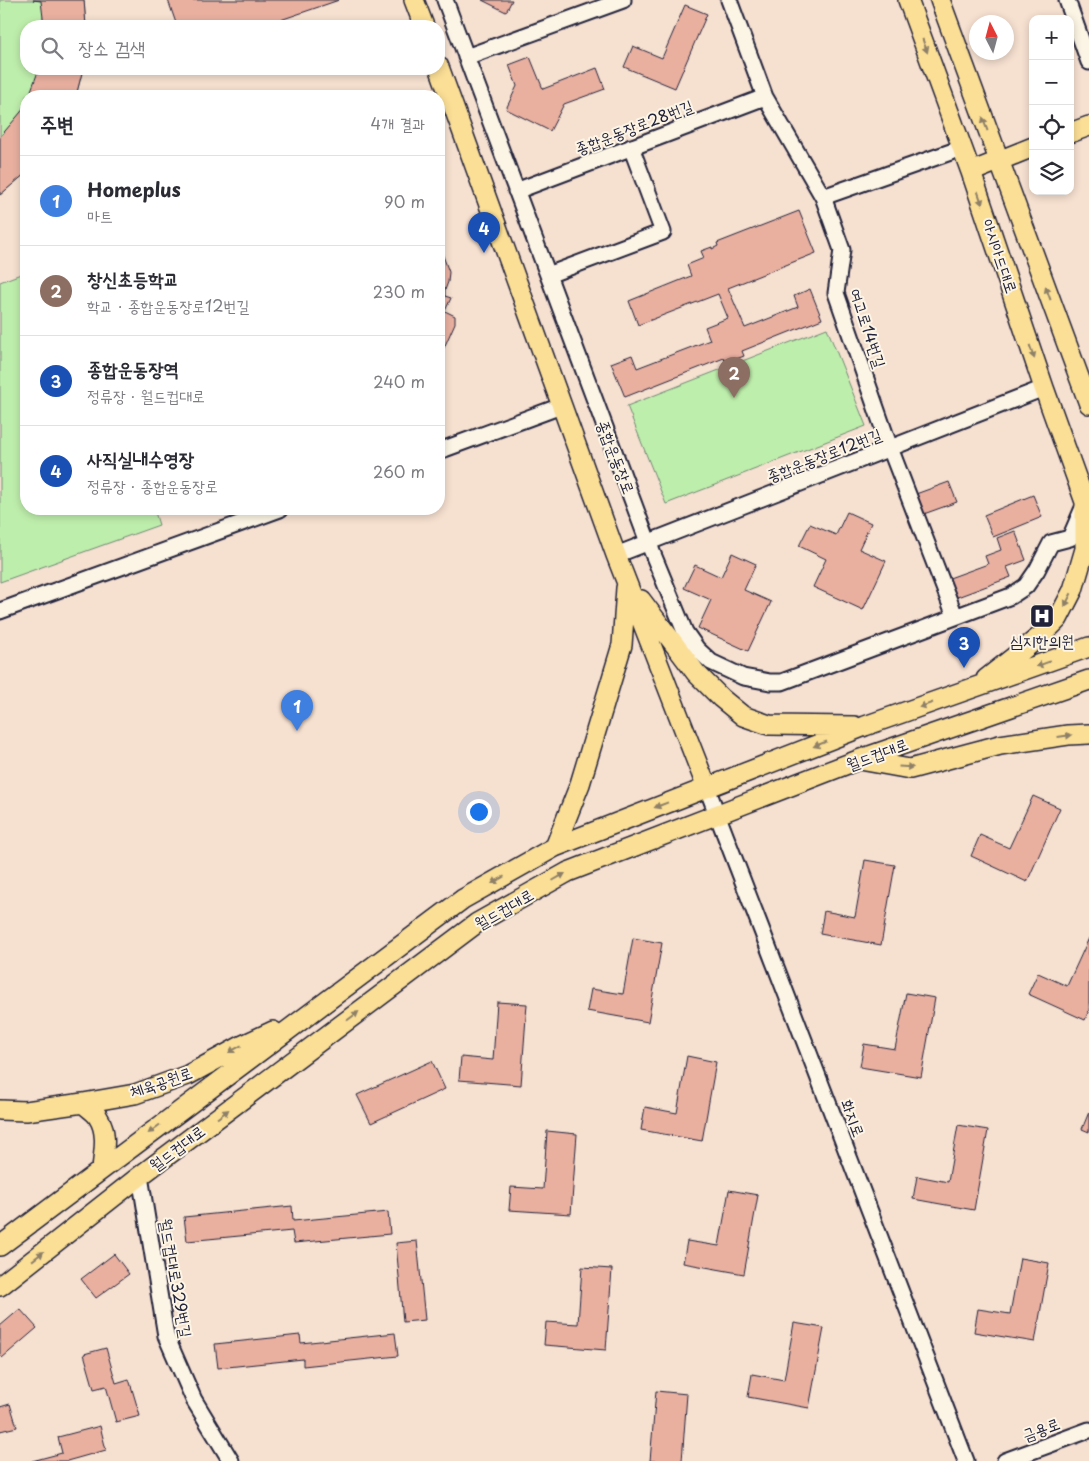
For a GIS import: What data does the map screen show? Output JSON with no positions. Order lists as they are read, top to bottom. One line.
{"streets":{"main road":["아시아드대로","종합운동장로","월드컵대로","체육공원로"],"street":["종합운동장로28번길","여고로14번길","종합운동장로12번길","화지로","월드컵대로329번길","금용로"]},"crossings":[["종합운동장로28번길","여고로14번길"],["종합운동장로28번길","종합운동장로"],["아시아드대로","종합운동장로12번길"],["아시아드대로","종합운동장로"],["아시아드대로","월드컵대로"],["여고로14번길","종합운동장로12번길"],["여고로14번길","종합운동장로"],["종합운동장로12번길","종합운동장로"],["종합운동장로","월드컵대로"],["종합운동장로","화지로"],["월드컵대로","체육공원로"],["월드컵대로","화지로"],["월드컵대로","월드컵대로329번길"]],"one_way":["체육공원로"],"places":{"hospital":["심지한의원"]},"north":"top","page":{"map_buttons":["+","−"],"search":"장소 검색","heading":["주변","4개 결과"],"list":[{"mark":"1","name":"Homeplus","note":"마트","value":"90 m"},{"mark":"2","name":"창신초등학교","note":"학교 · 종합운동장로12번길","value":"230 m"},{"mark":"3","name":"종합운동장역","note":"정류장 · 월드컵대로","value":"240 m"},{"mark":"4","name":"사직실내수영장","note":"정류장 · 종합운동장로","value":"260 m"}],"pins":["4","2","3","1"]}}
